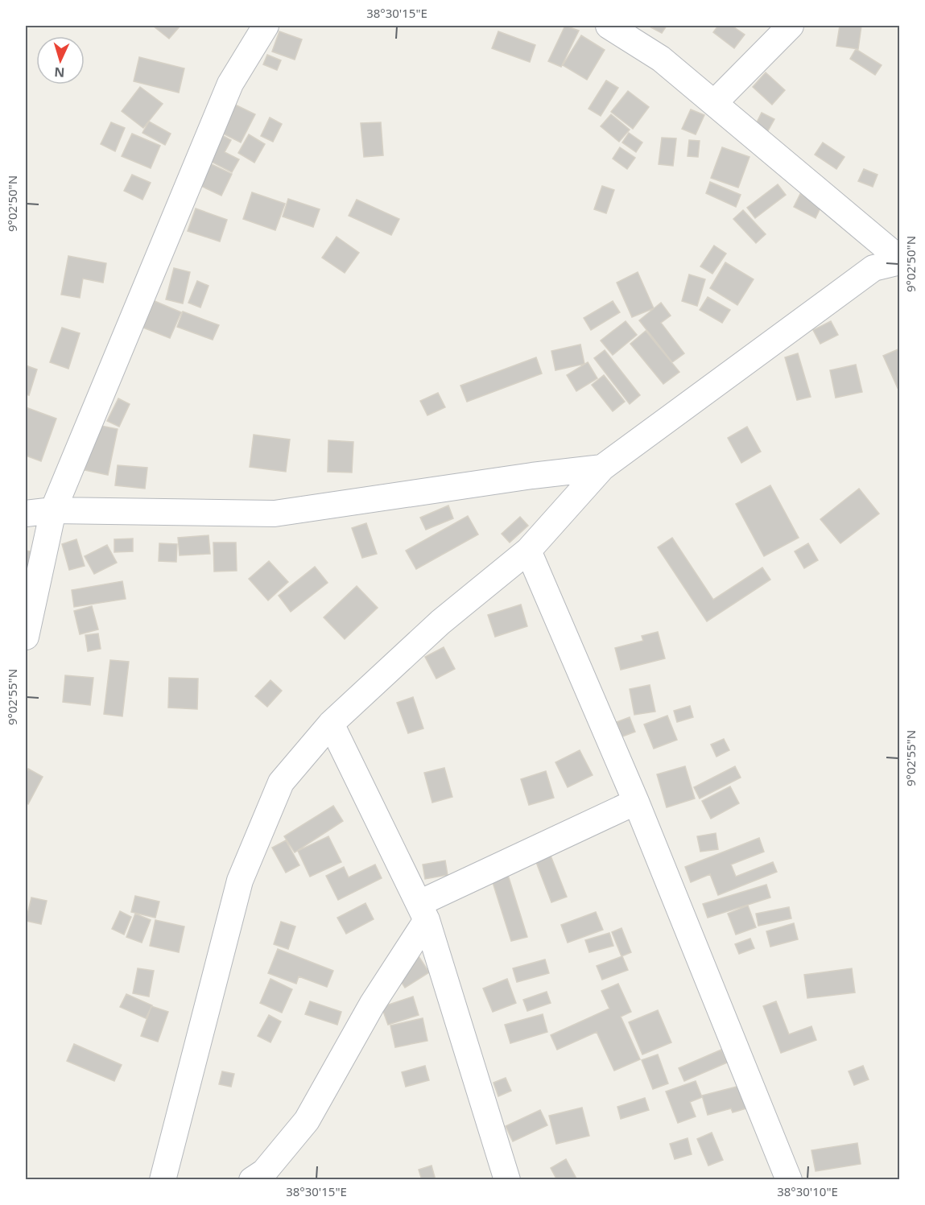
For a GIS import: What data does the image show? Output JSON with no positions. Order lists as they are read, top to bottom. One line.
{"north":"bottom","coordinates":["38°30'15\"E","9°02'50\"N","9°02'55\"N","38°30'10\"E"]}
